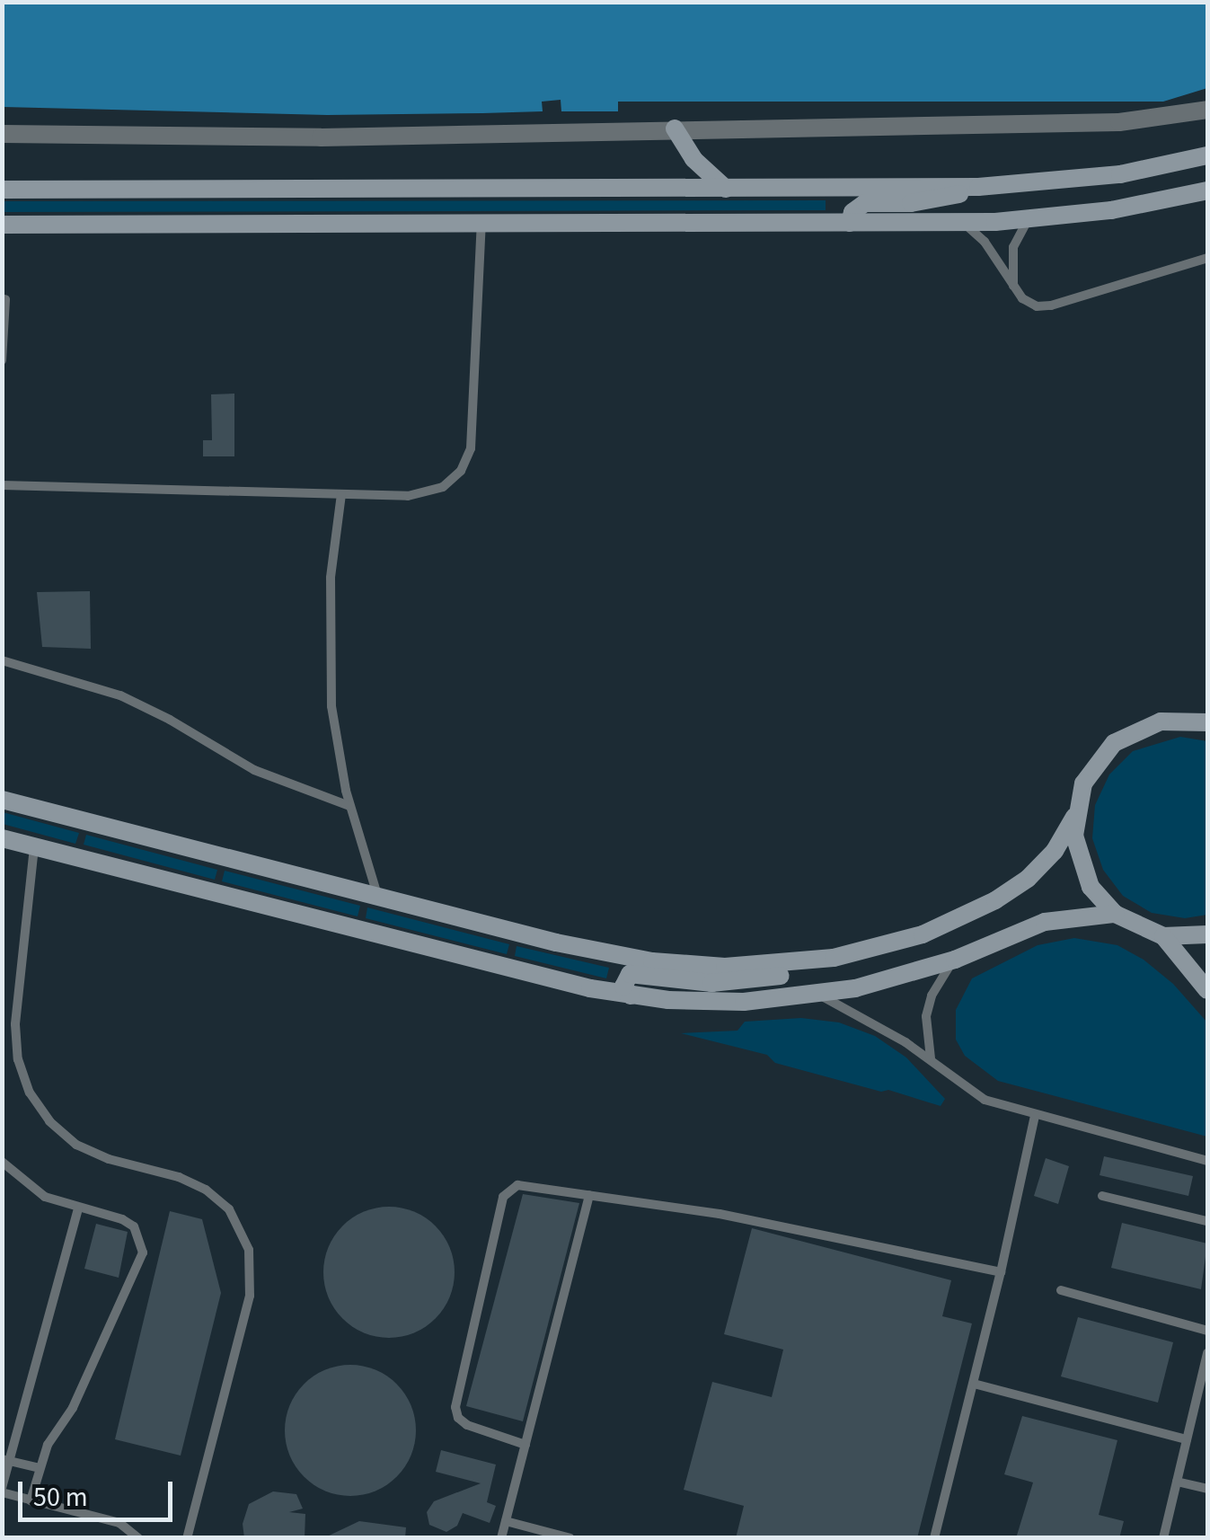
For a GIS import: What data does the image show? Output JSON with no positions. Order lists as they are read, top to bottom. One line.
{"scale_bar":"50 m"}
